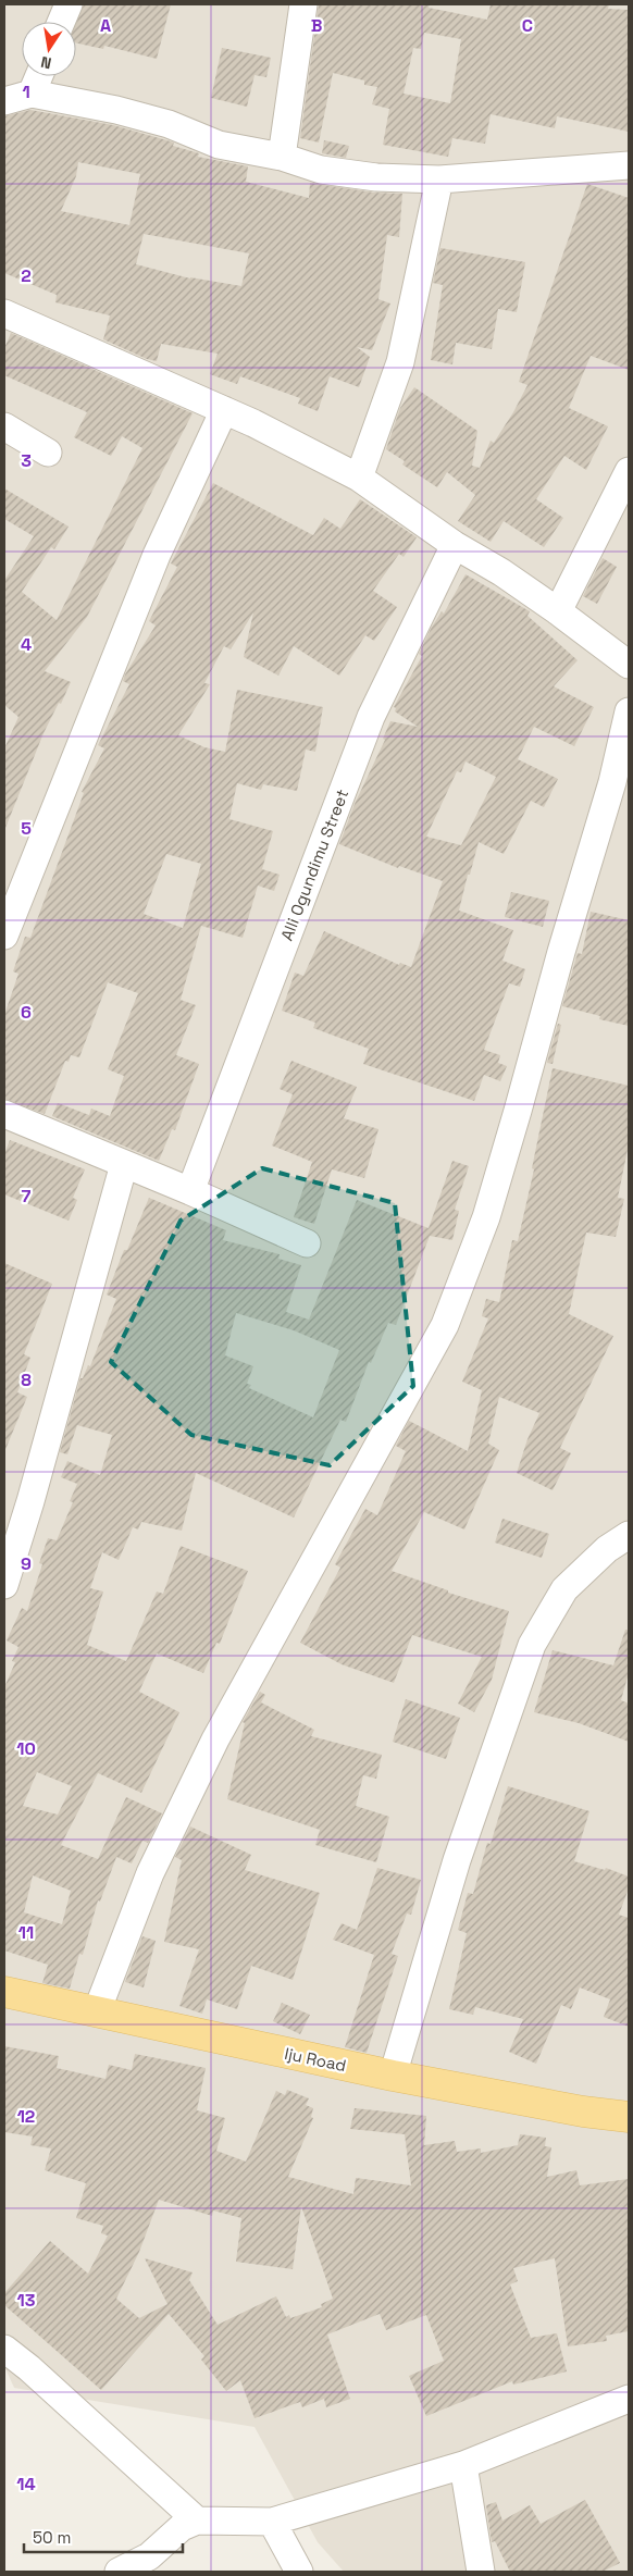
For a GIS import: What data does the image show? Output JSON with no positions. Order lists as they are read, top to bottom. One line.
{"streets":{"main road":["Iju Road"],"street":["Alli Ogundimu Street"]},"scale_bar":"50 m","north":"bottom","grid":{"columns":["A","B","C"],"rows":["1","2","3","4","5","6","7","8","9","10","11","12","13","14"]}}
